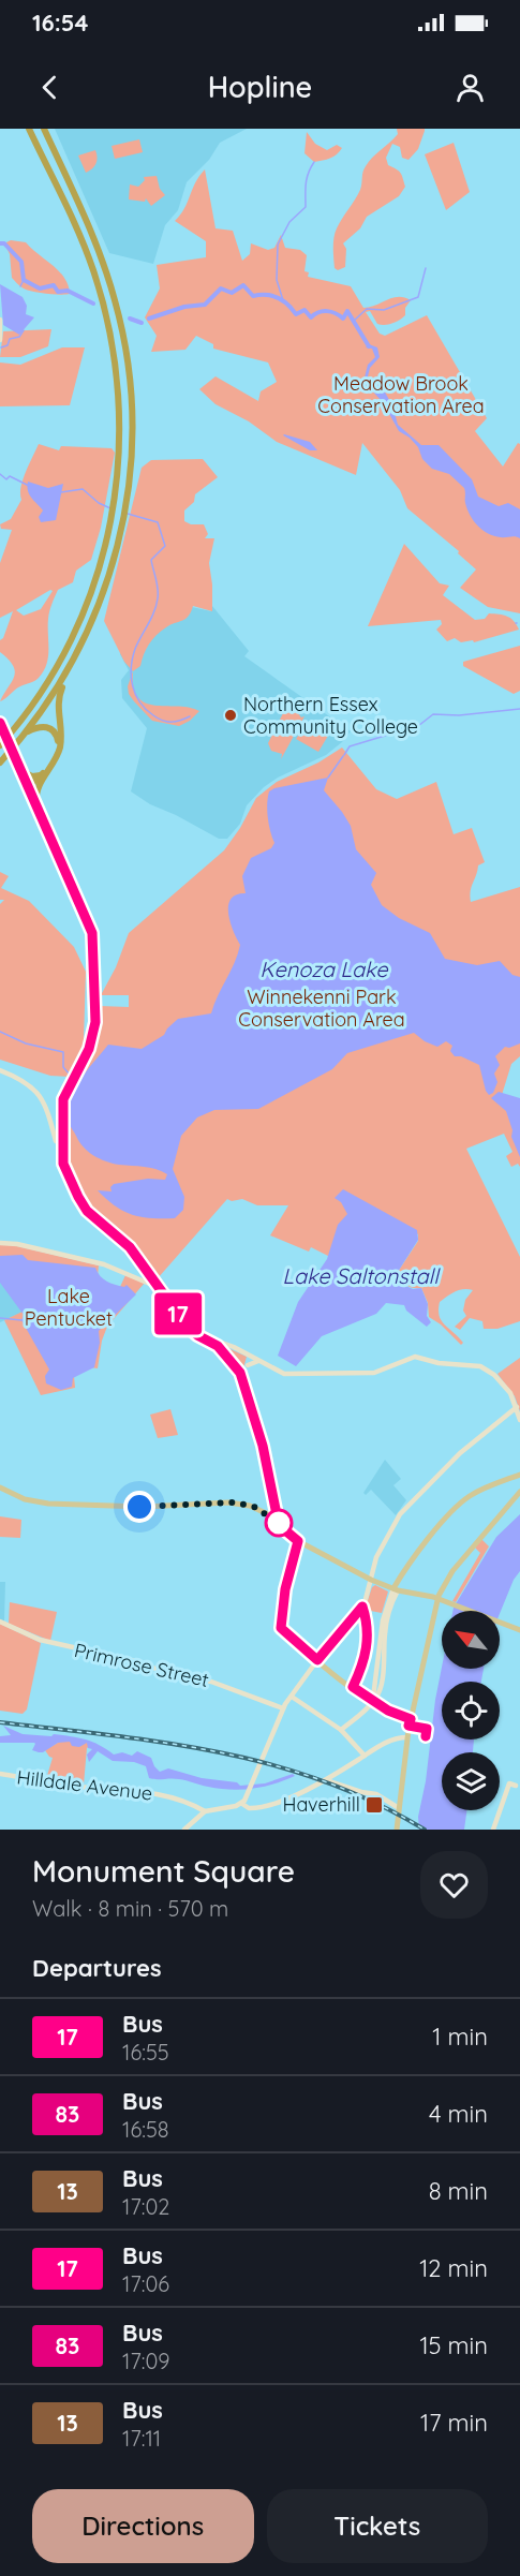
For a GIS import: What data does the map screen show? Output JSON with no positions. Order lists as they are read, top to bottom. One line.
{"streets":{"main road":["Primrose Street","Hilldale Avenue"]},"water":["Kenoza Lake","Lake Saltonstall"],"parks":["Meadow Brook Conservation Area","Winnekenni Park Conservation Area","Lake Pentucket"],"places":{"other":["Northern Essex Community College"],"transit":["Haverhill"]},"lines":["bus line 17"],"north":"top left","page":{"status":"16:54","header":"Hopline","on_map":"17","heading":[["Monument Square","Walk · 8 min · 570 m"],"Departures"],"list":[{"mark":"17","name":"Bus","note":"16:55","value":"1 min"},{"mark":"83","name":"Bus","note":"16:58","value":"4 min"},{"mark":"13","name":"Bus","note":"17:02","value":"8 min"},{"mark":"17","name":"Bus","note":"17:06","value":"12 min"},{"mark":"83","name":"Bus","note":"17:09","value":"15 min"},{"mark":"13","name":"Bus","note":"17:11","value":"17 min"}],"buttons":["Directions","Tickets"]}}
